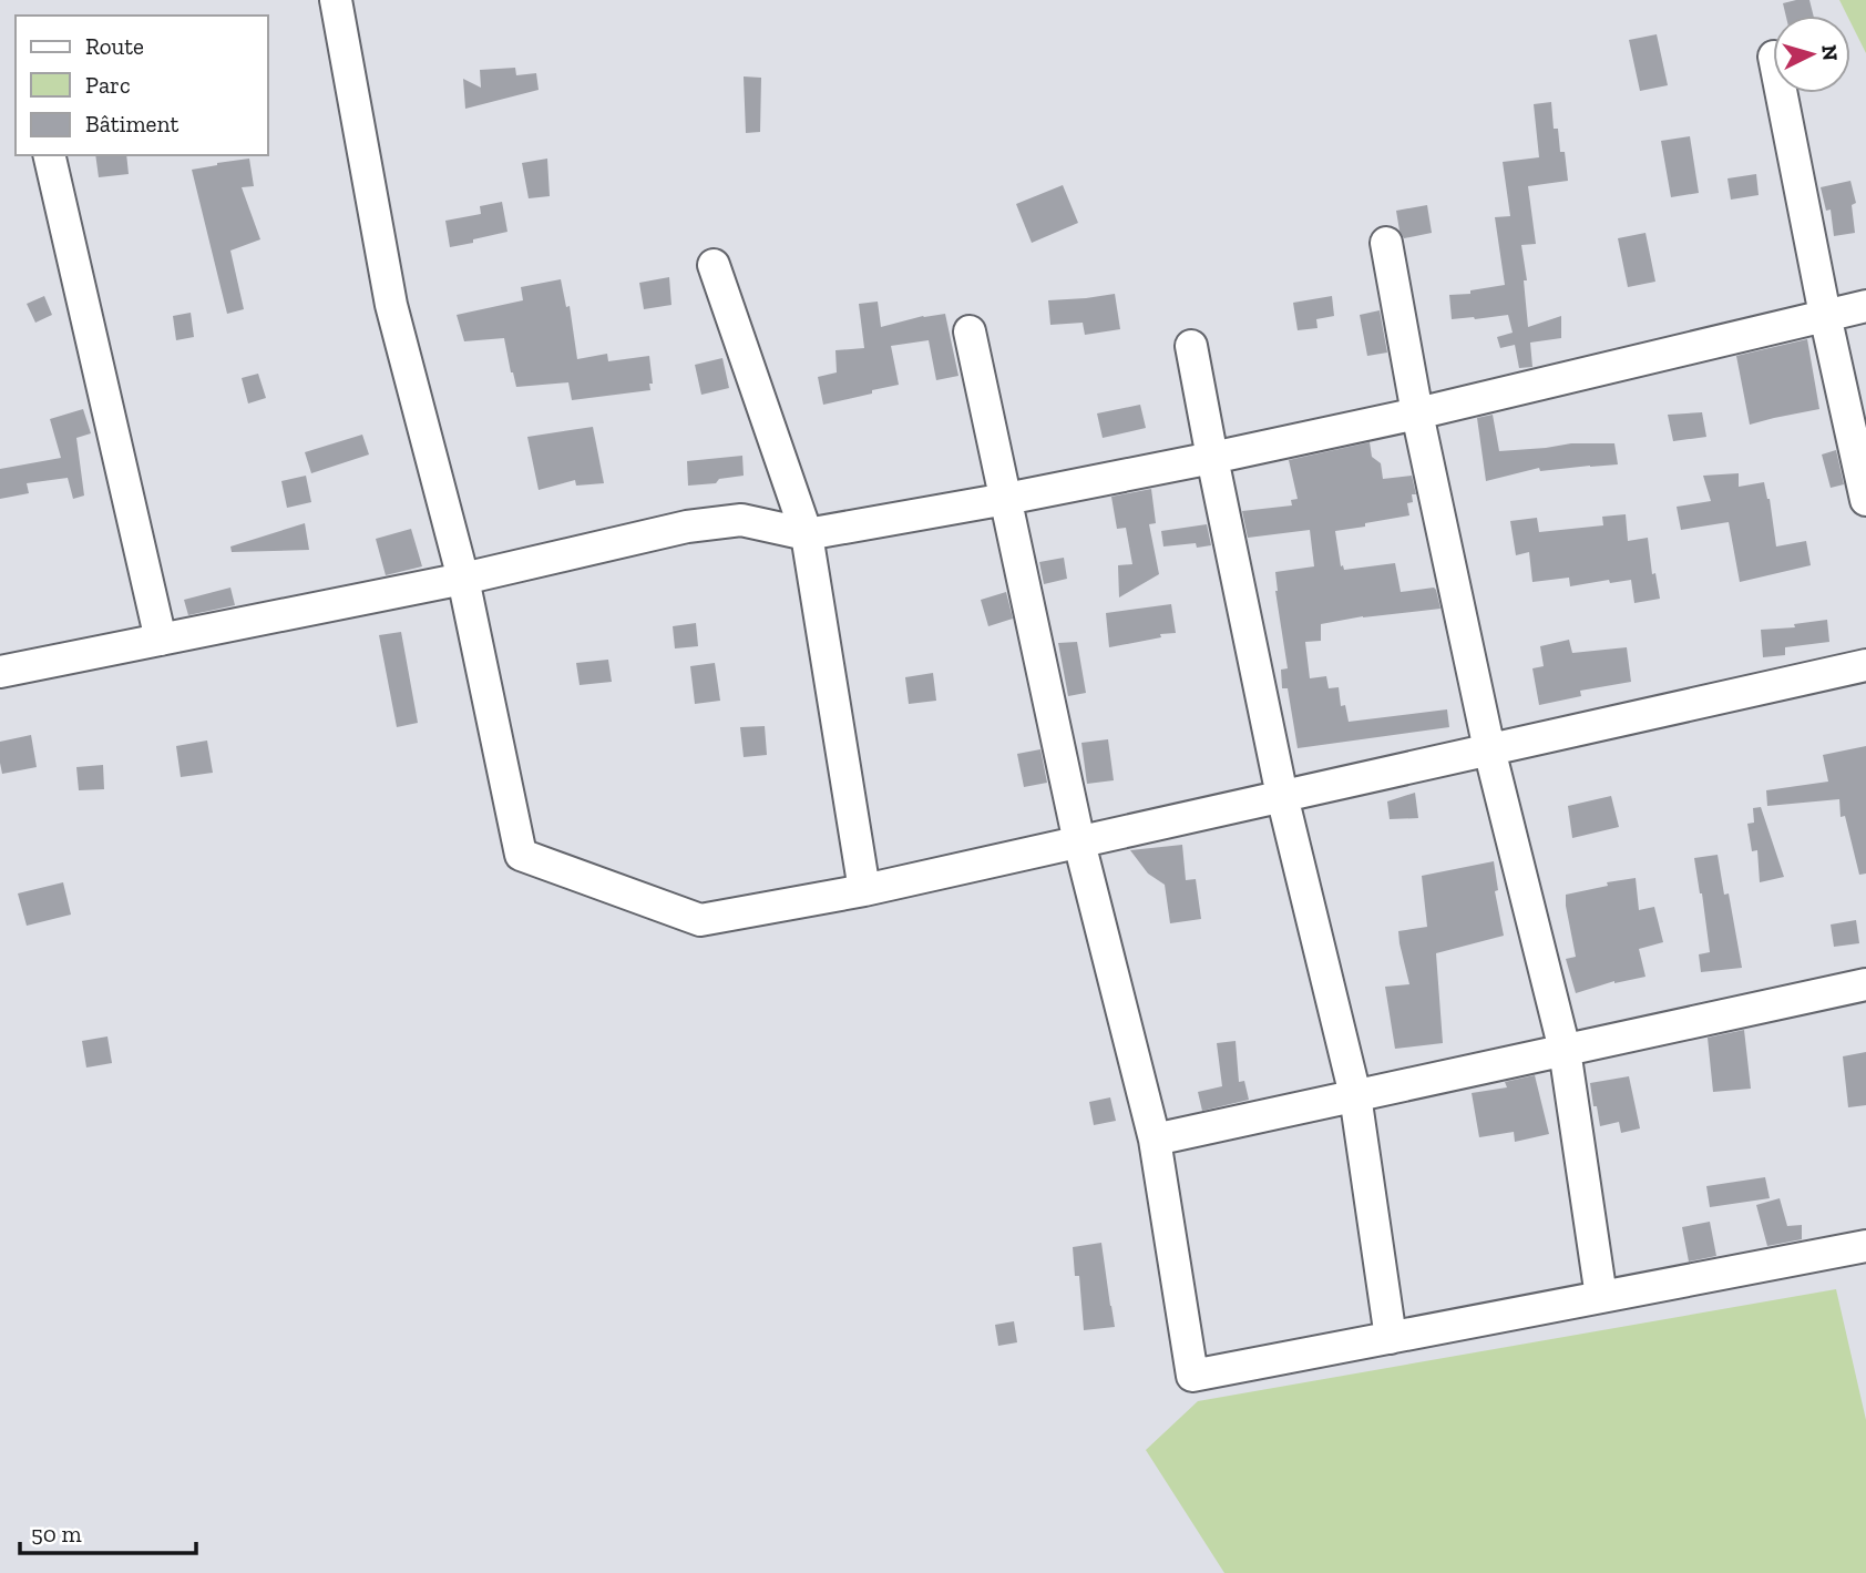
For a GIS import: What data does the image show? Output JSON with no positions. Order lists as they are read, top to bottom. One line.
{"legend":["Route","Parc","Bâtiment"],"scale_bar":"50 m","north":"right"}
